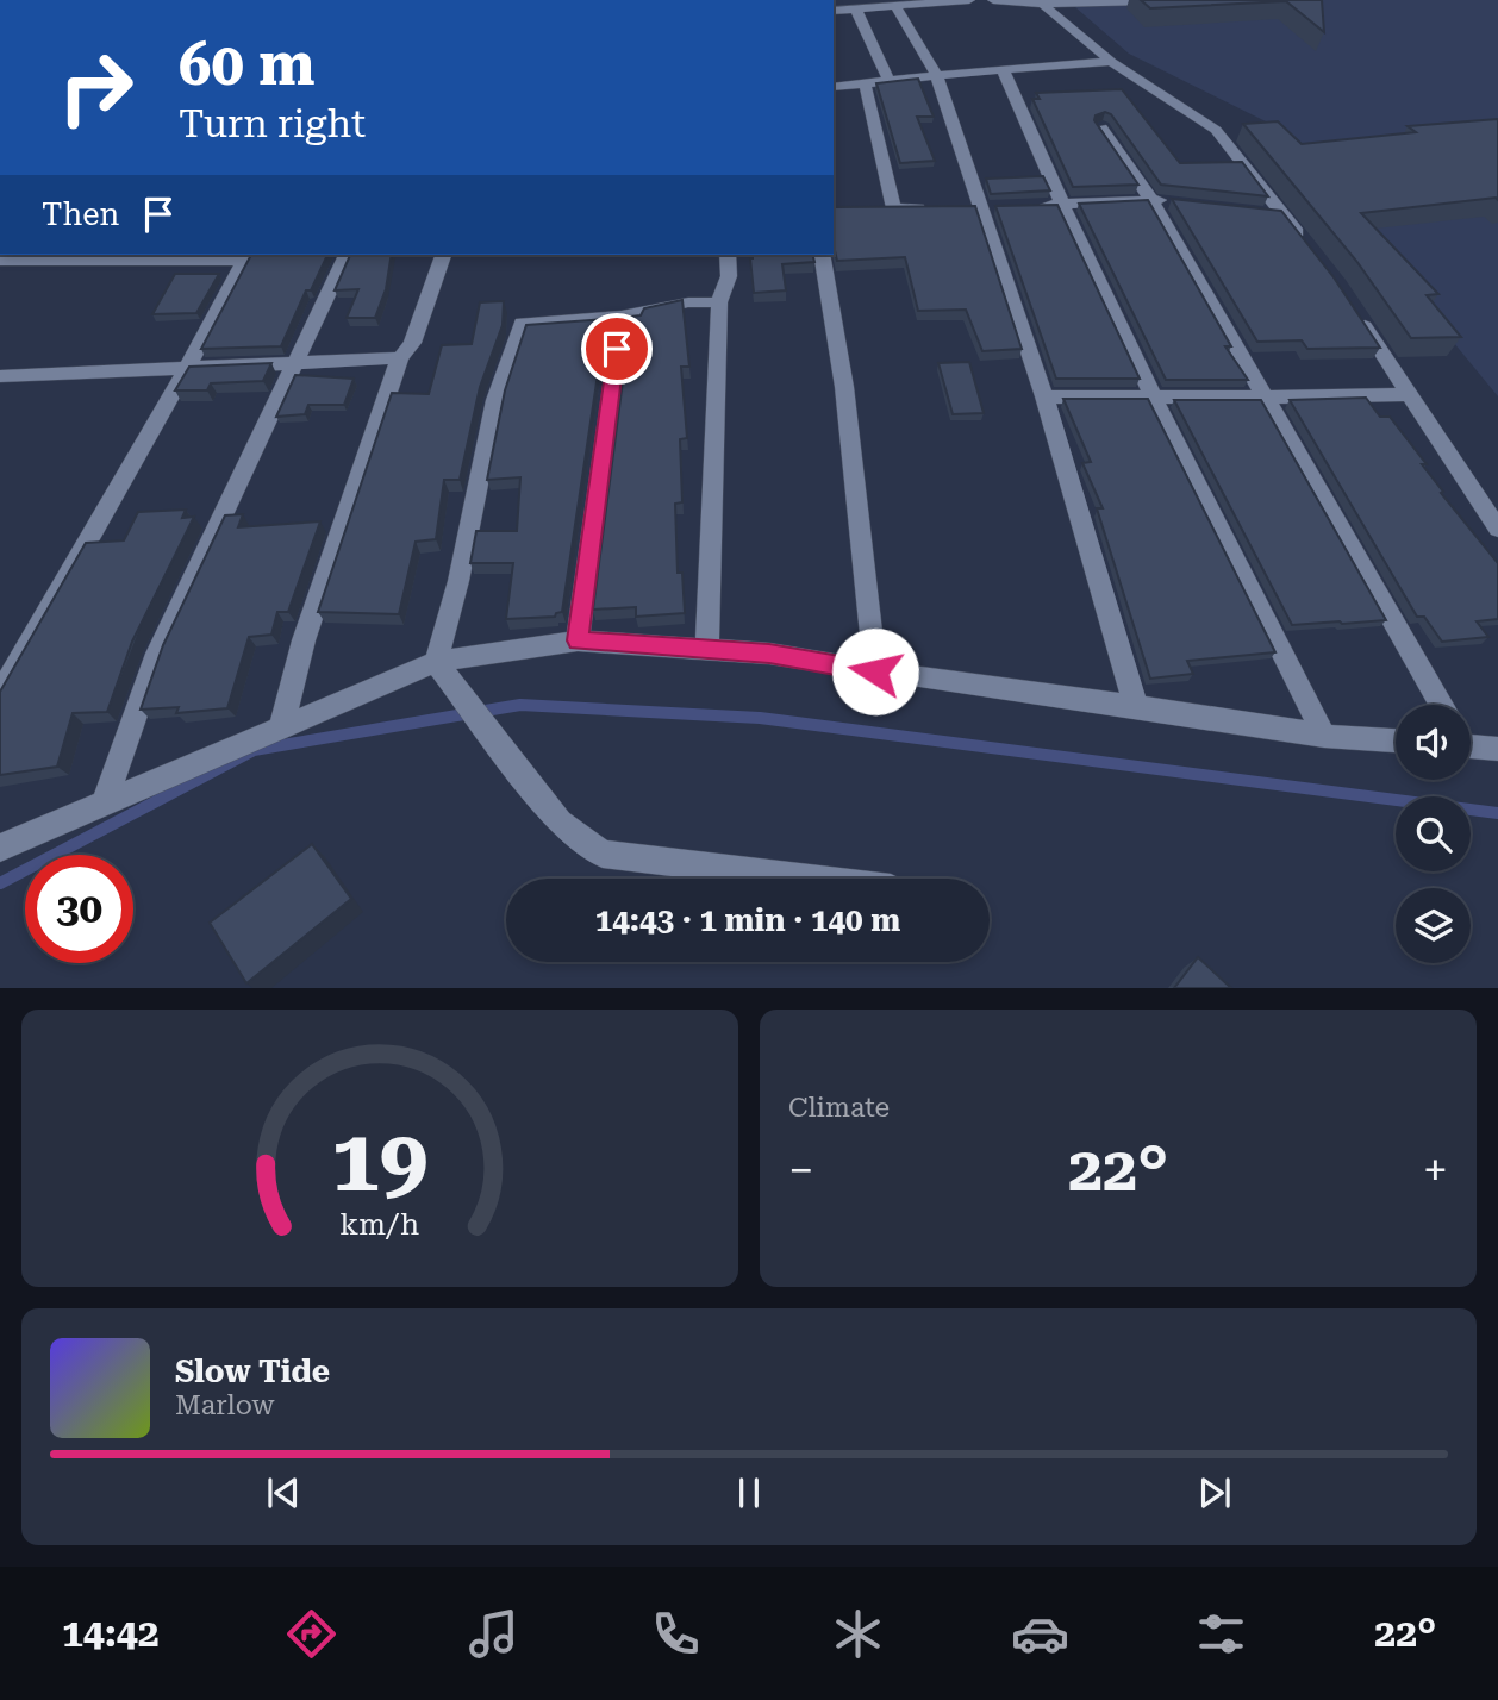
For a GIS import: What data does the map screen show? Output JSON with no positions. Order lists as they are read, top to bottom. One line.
{"page":{"turn":["60 m","Turn right"],"then":"Then","limit":"30","trip":"14:43 · 1 min · 140 m","tile":"Climate","heat":["−","22°","+"],"song":["Slow Tide","Marlow"],"tabs":["14:42","22°"],"gauge":["19","km/h"]}}
